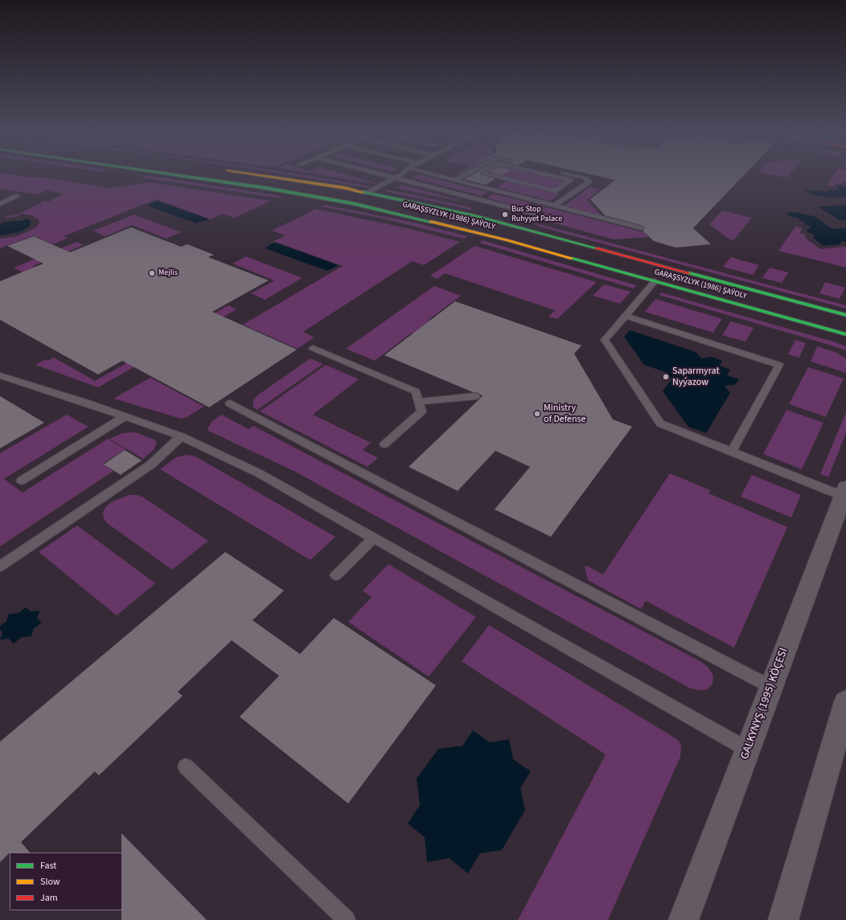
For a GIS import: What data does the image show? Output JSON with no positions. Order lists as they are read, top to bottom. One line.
{"streets":{"main road":["GARAŞSYZLYK (1986) ŞAÝOLY"],"street":["GALKYNYŞ (1995) KÖÇESI"]},"places":["Bus Stop Ruhyyet Palace","Mejlis","Saparmyrat Nyýazow","Ministry of Defense"],"legend":["Fast","Slow","Jam"]}
